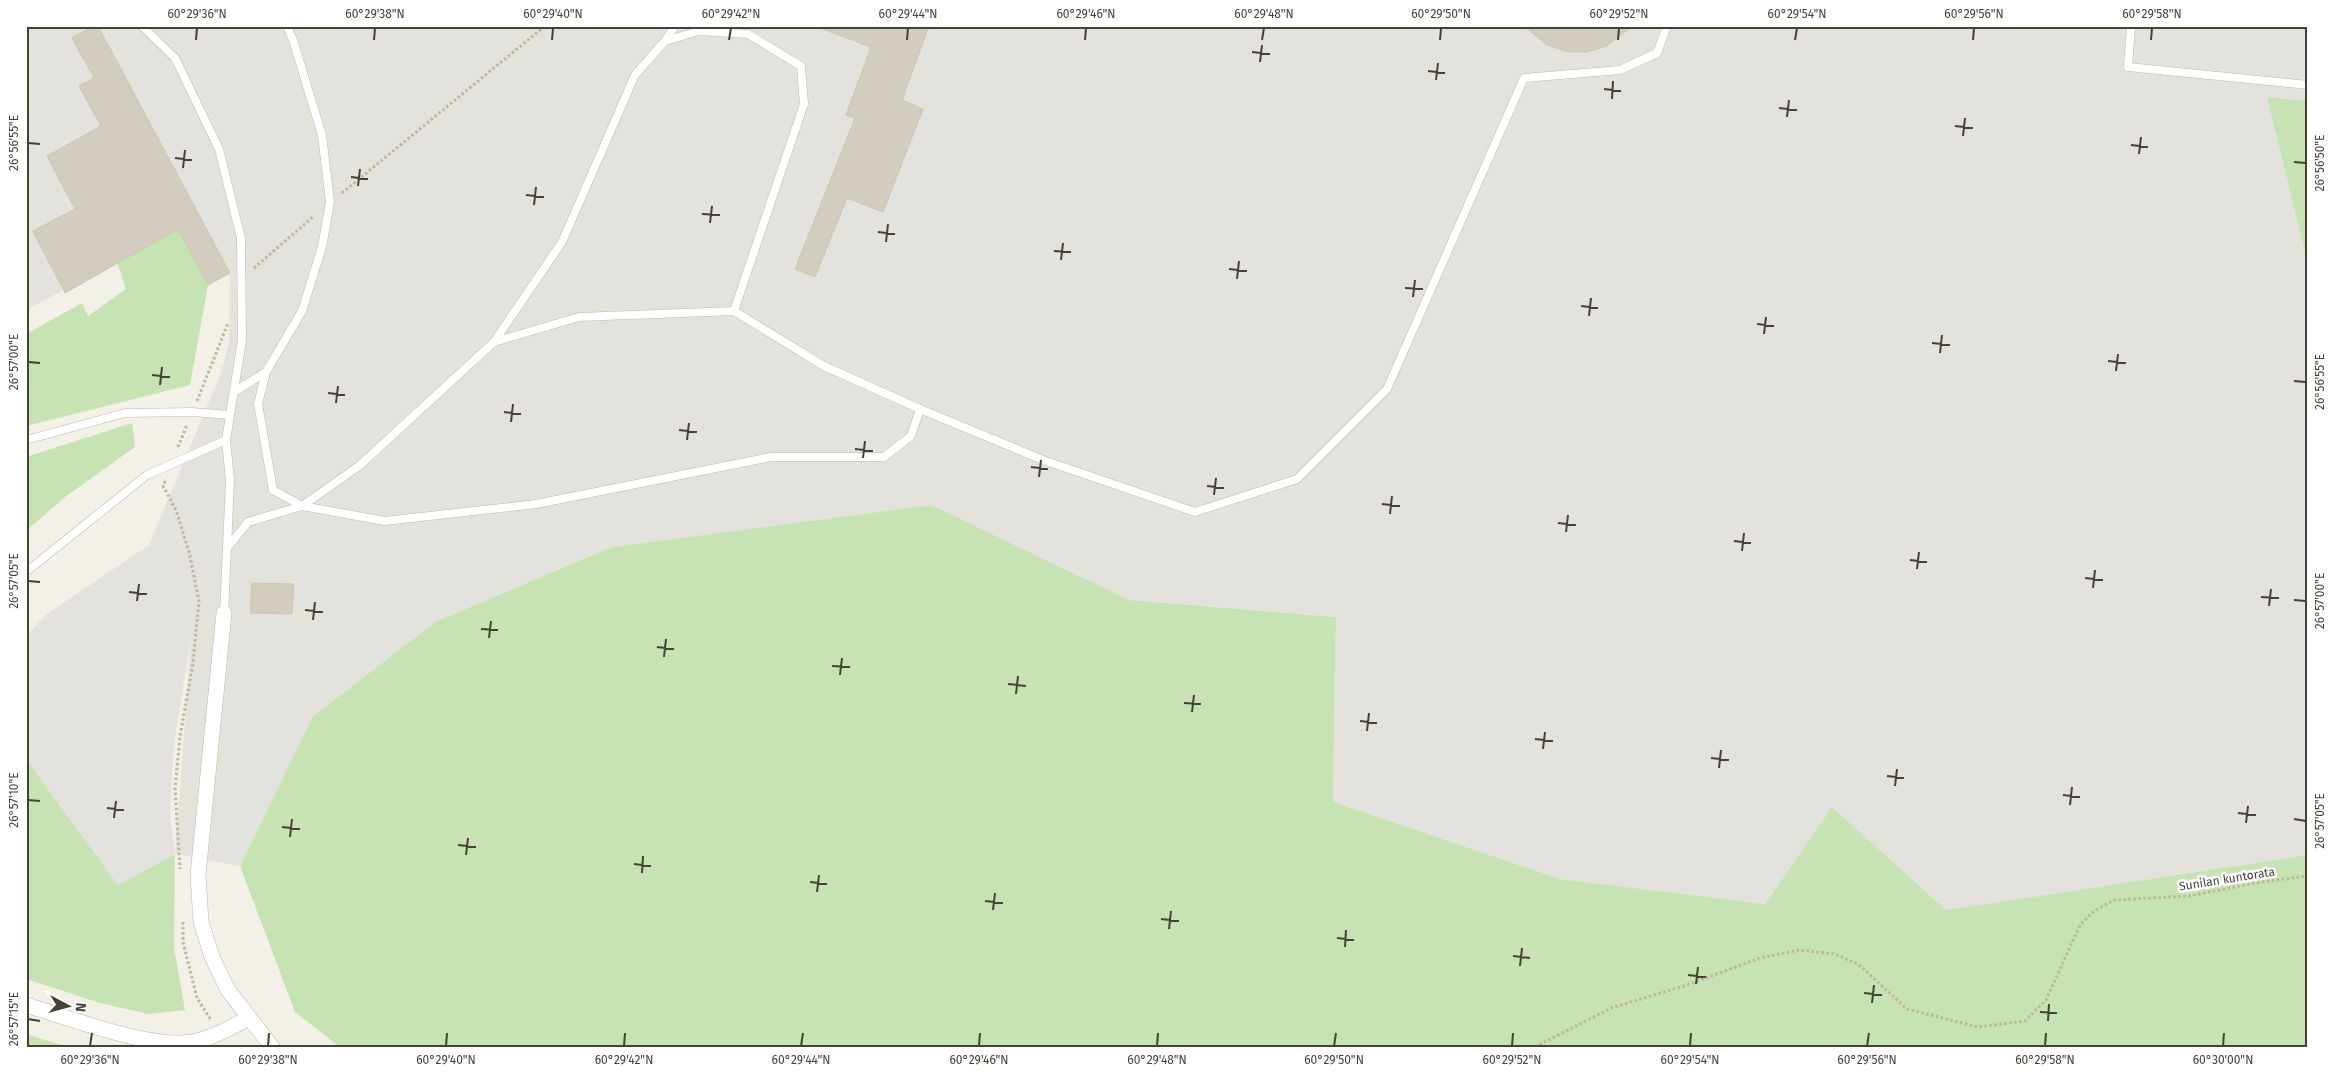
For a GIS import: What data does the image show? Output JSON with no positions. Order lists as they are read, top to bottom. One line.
{"streets":{"path":["Sunilan kuntorata"]},"north":"right","coordinates":["60°29'36\"N","60°29'38\"N","60°29'40\"N","60°29'42\"N","60°29'44\"N","60°29'46\"N","60°29'48\"N","60°29'50\"N","60°29'52\"N","60°29'54\"N","60°29'56\"N","60°29'58\"N","26°56'55\"E","26°56'50\"E","26°57'00\"E","26°57'05\"E","26°57'10\"E","26°57'15\"E","60°30'00\"N"]}
